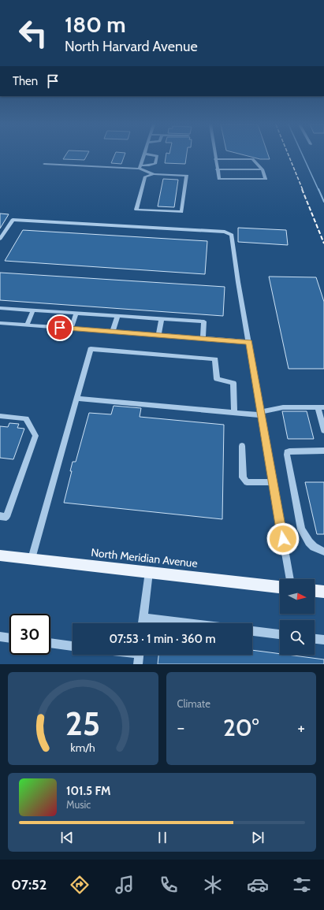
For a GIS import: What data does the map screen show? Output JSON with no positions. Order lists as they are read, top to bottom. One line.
{"streets":{"main road":["North Meridian Avenue"]},"north":"right","page":{"turn":["180 m","North Harvard Avenue"],"then":"Then","limit":"30","trip":"07:53 · 1 min · 360 m","tile":"Climate","heat":["−","20°","+"],"song":["101.5 FM","Music"],"tabs":"07:52","gauge":["25","km/h"]}}
